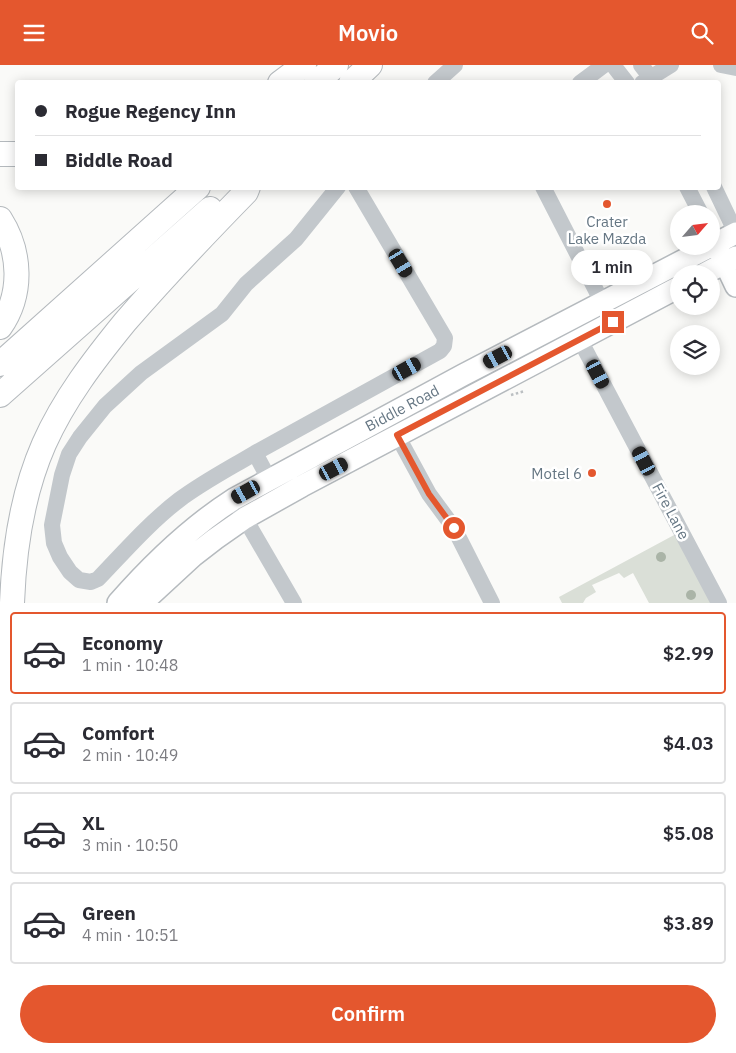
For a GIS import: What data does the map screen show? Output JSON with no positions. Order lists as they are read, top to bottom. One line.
{"streets":{"main road":["Biddle Road"],"street":["Fire Lane"]},"crossings":[["Biddle Road","Fire Lane"]],"places":["Crater Lake Mazda","Motel 6"],"north":"top right","page":{"header":"Movio","banner":["Rogue Regency Inn","Biddle Road"],"bubble":"1 min","list":[{"name":"Economy","note":"1 min · 10:48","value":"$2.99"},{"name":"Comfort","note":"2 min · 10:49","value":"$4.03"},{"name":"XL","note":"3 min · 10:50","value":"$5.08"},{"name":"Green","note":"4 min · 10:51","value":"$3.89"}],"buttons":"Confirm"}}
